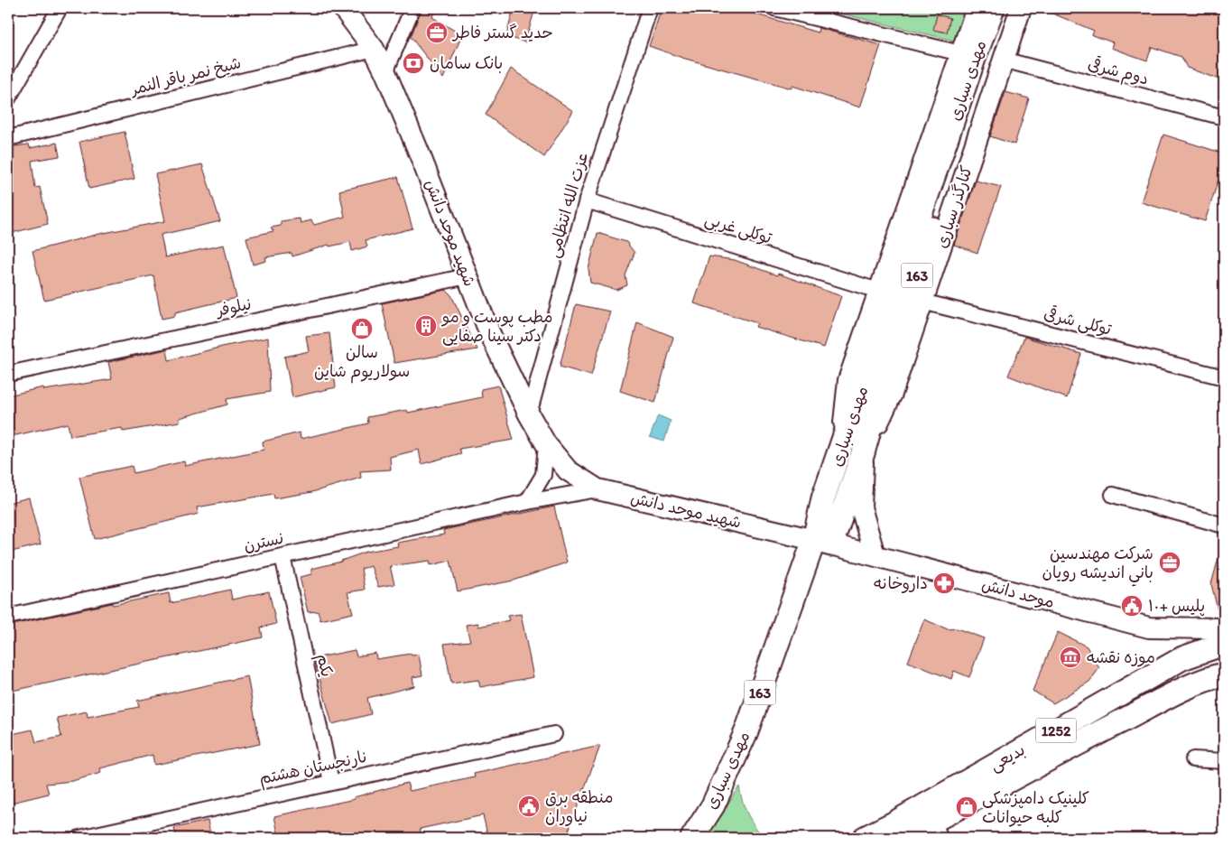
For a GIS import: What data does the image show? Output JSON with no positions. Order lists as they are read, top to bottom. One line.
{"streets":{"main road":["مهدی سباری","کنارگذر سباری","شهید موحد دانش","163","موحد دانش","1252","بدیعی"],"street":["دوم شرقی","شیخ نمر باقر النمر","عزت الله انتظامی","توکلی غربی","نیلوفر","توکلی شرقی","نسترن","یکم","نارنجستان هشتم"]},"crossings":[["دوم شرقی","کنارگذر سباری"],["شیخ نمر باقر النمر","شهید موحد دانش"],["مهدی سباری","کنارگذر سباری"],["مهدی سباری","شهید موحد دانش"],["مهدی سباری","موحد دانش"],["عزت الله انتظامی","توکلی غربی"],["عزت الله انتظامی","شهید موحد دانش"],["کنارگذر سباری","توکلی شرقی"],["شهید موحد دانش","نیلوفر"],["شهید موحد دانش","نسترن"],["شهید موحد دانش","موحد دانش"],["نسترن","یکم"],["یکم","نارنجستان هشتم"]],"places":{"office":["حدید گستر فاطر","شركت مهندسين باني انديشه رويان"],"bank":["بانک سامان"],"building":["مطب پوست و مو دکتر سینا صفایی"],"shop":["سالن سولاریوم شاین","کلینیک دامپزشکی کلبه حیوانات"],"pharmacy":["داروخانه"],"public building":["پلیس +۱۰","منطقه برق نیاوران"],"museum":["موزه نقشه"]}}
